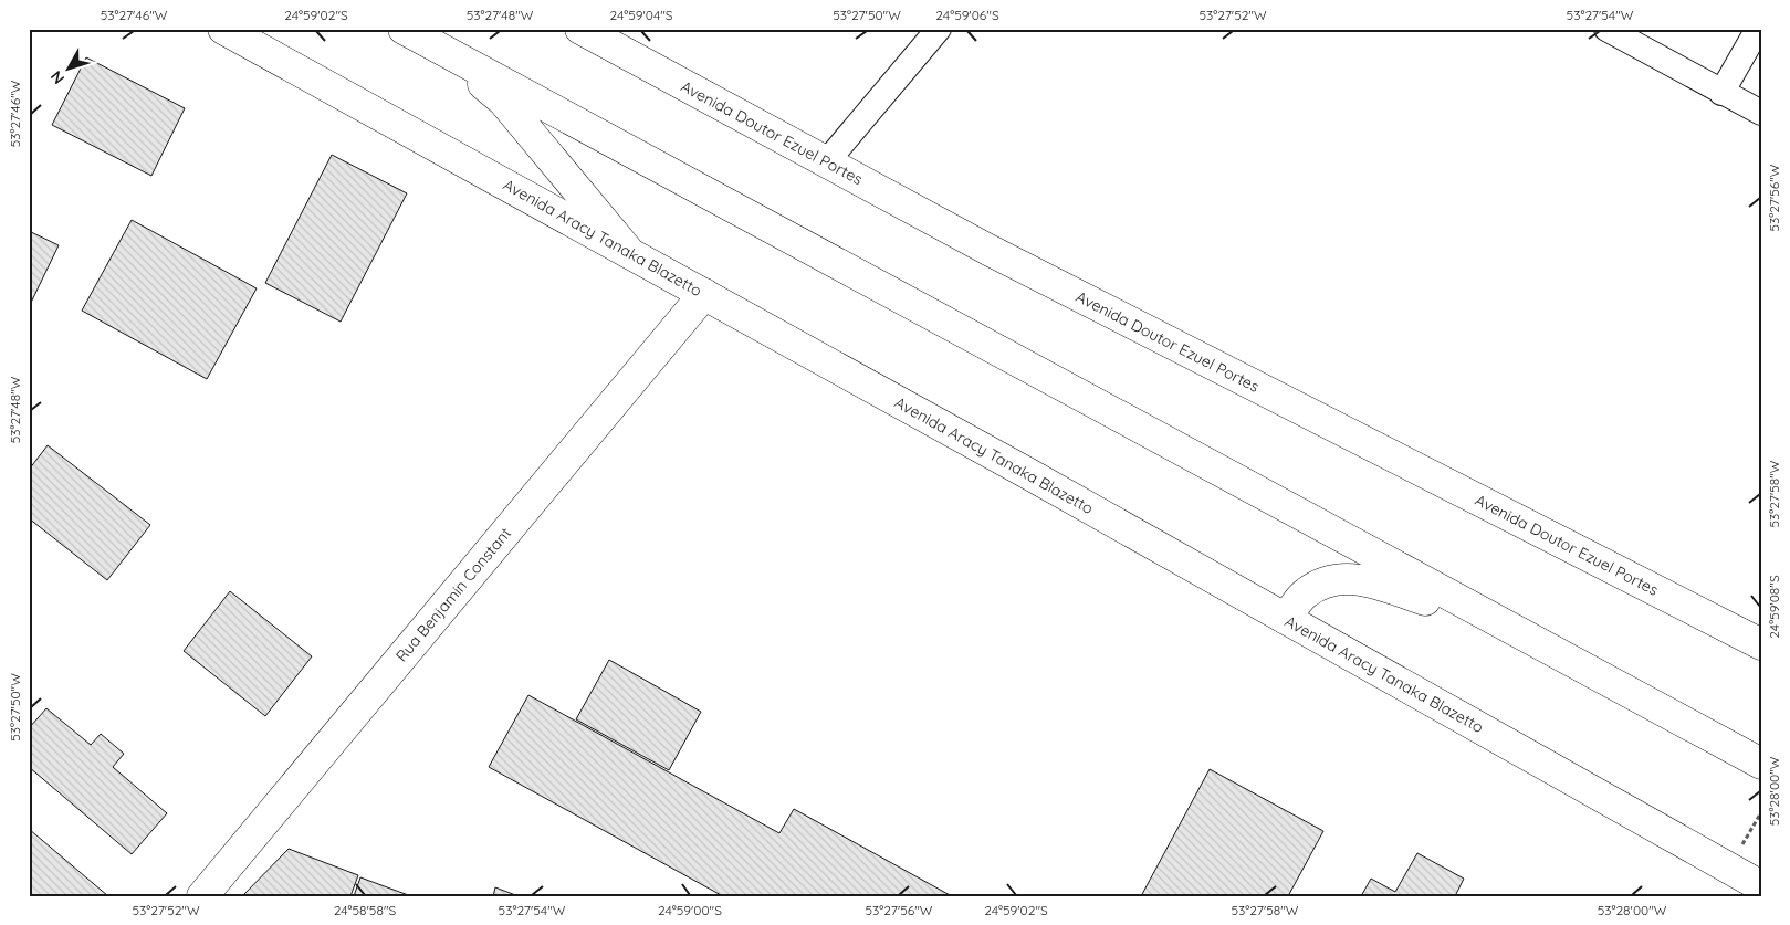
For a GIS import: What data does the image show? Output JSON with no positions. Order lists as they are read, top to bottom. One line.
{"streets":{"main road":["Avenida Doutor Ezuel Portes","Avenida Aracy Tanaka Blazetto","Rua Benjamin Constant"]},"crossings":[["Avenida Aracy Tanaka Blazetto","Rua Benjamin Constant"]],"north":"bottom left","coordinates":["53°27'46\"W","24°59'02\"S","53°27'48\"W","24°59'04\"S","53°27'50\"W","24°59'06\"S","53°27'52\"W","53°27'54\"W","53°27'56\"W","53°27'58\"W","24°59'08\"S","53°28'00\"W","24°58'58\"S","24°59'00\"S"]}
